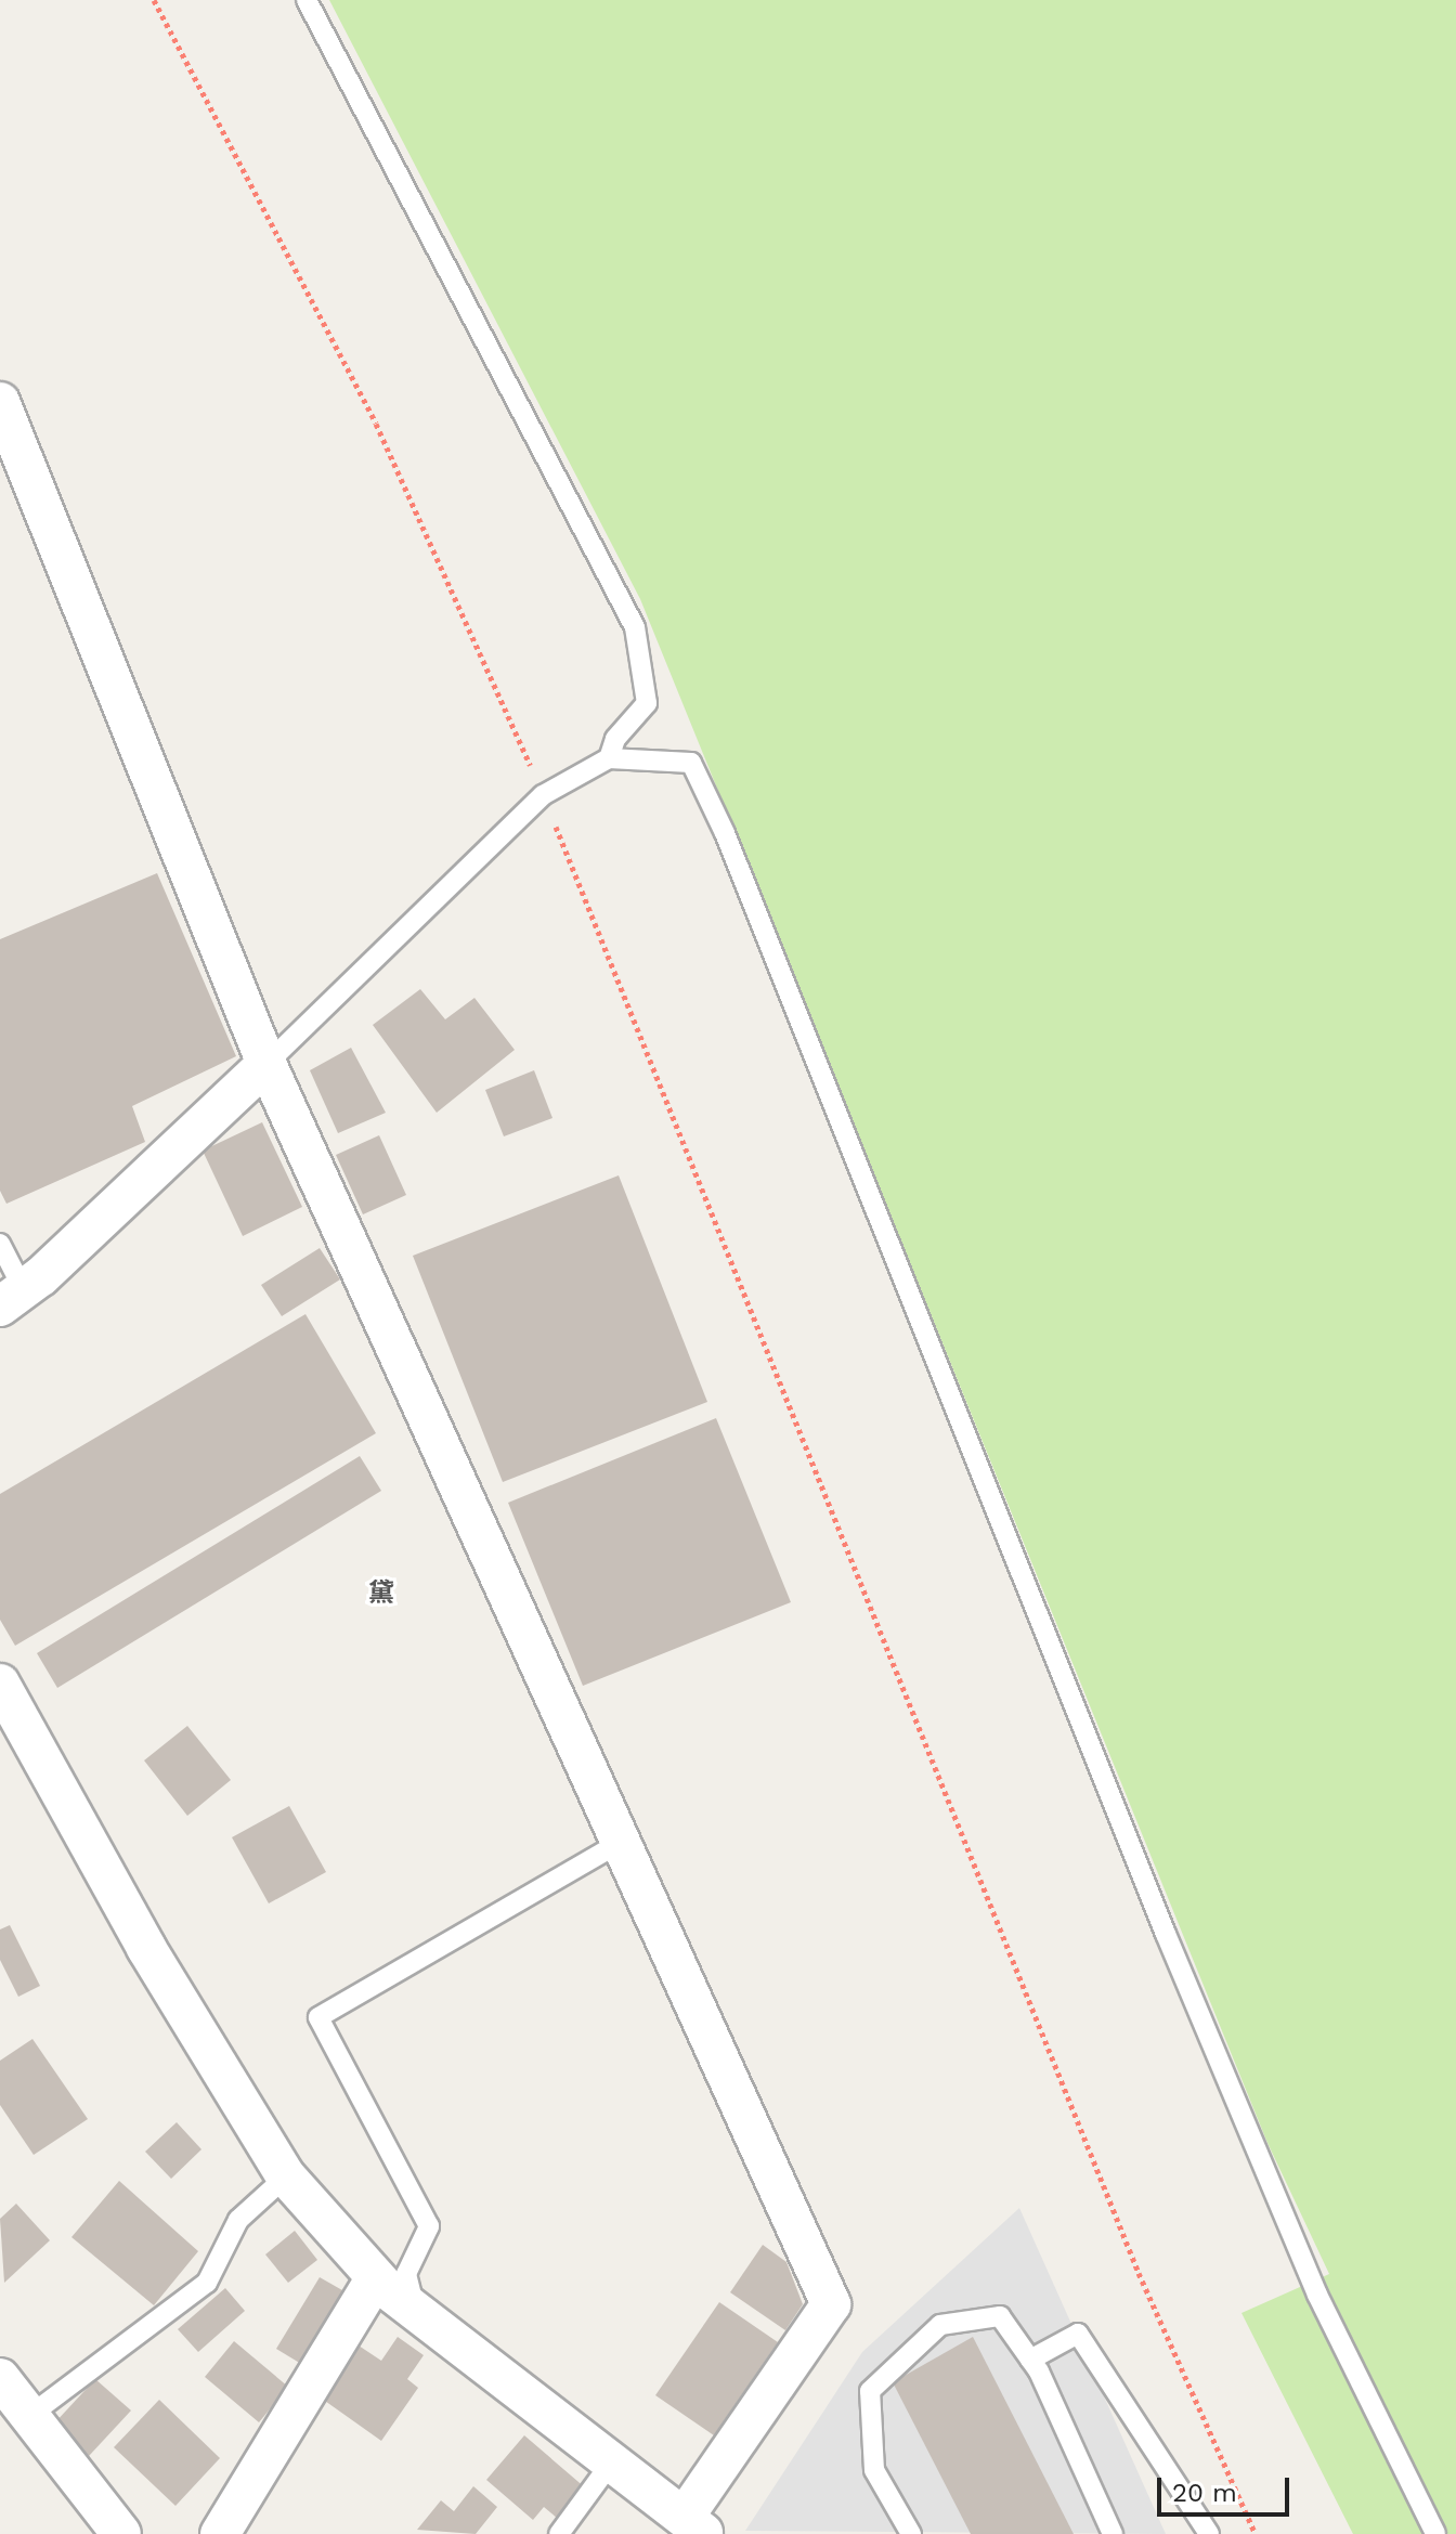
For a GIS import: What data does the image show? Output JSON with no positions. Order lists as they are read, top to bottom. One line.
{"districts":["黛"],"scale_bar":"20 m"}
